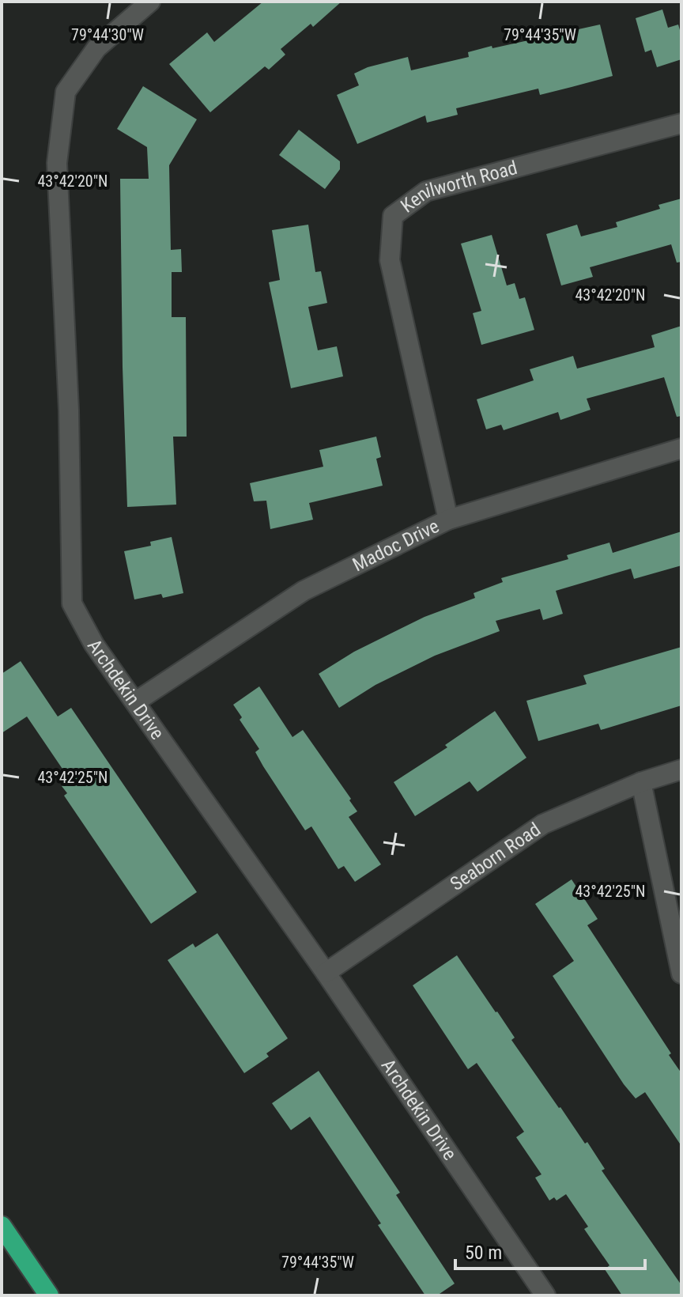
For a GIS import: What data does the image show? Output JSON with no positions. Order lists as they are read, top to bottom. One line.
{"streets":{"street":["Kenilworth Road","Madoc Drive","Archdekin Drive","Seaborn Road"]},"crossings":[["Kenilworth Road","Madoc Drive"],["Madoc Drive","Archdekin Drive"],["Archdekin Drive","Seaborn Road"]],"scale_bar":"50 m","coordinates":["79°44'35\"W","79°44'30\"W","43°42'20\"N","43°42'25\"N"]}
